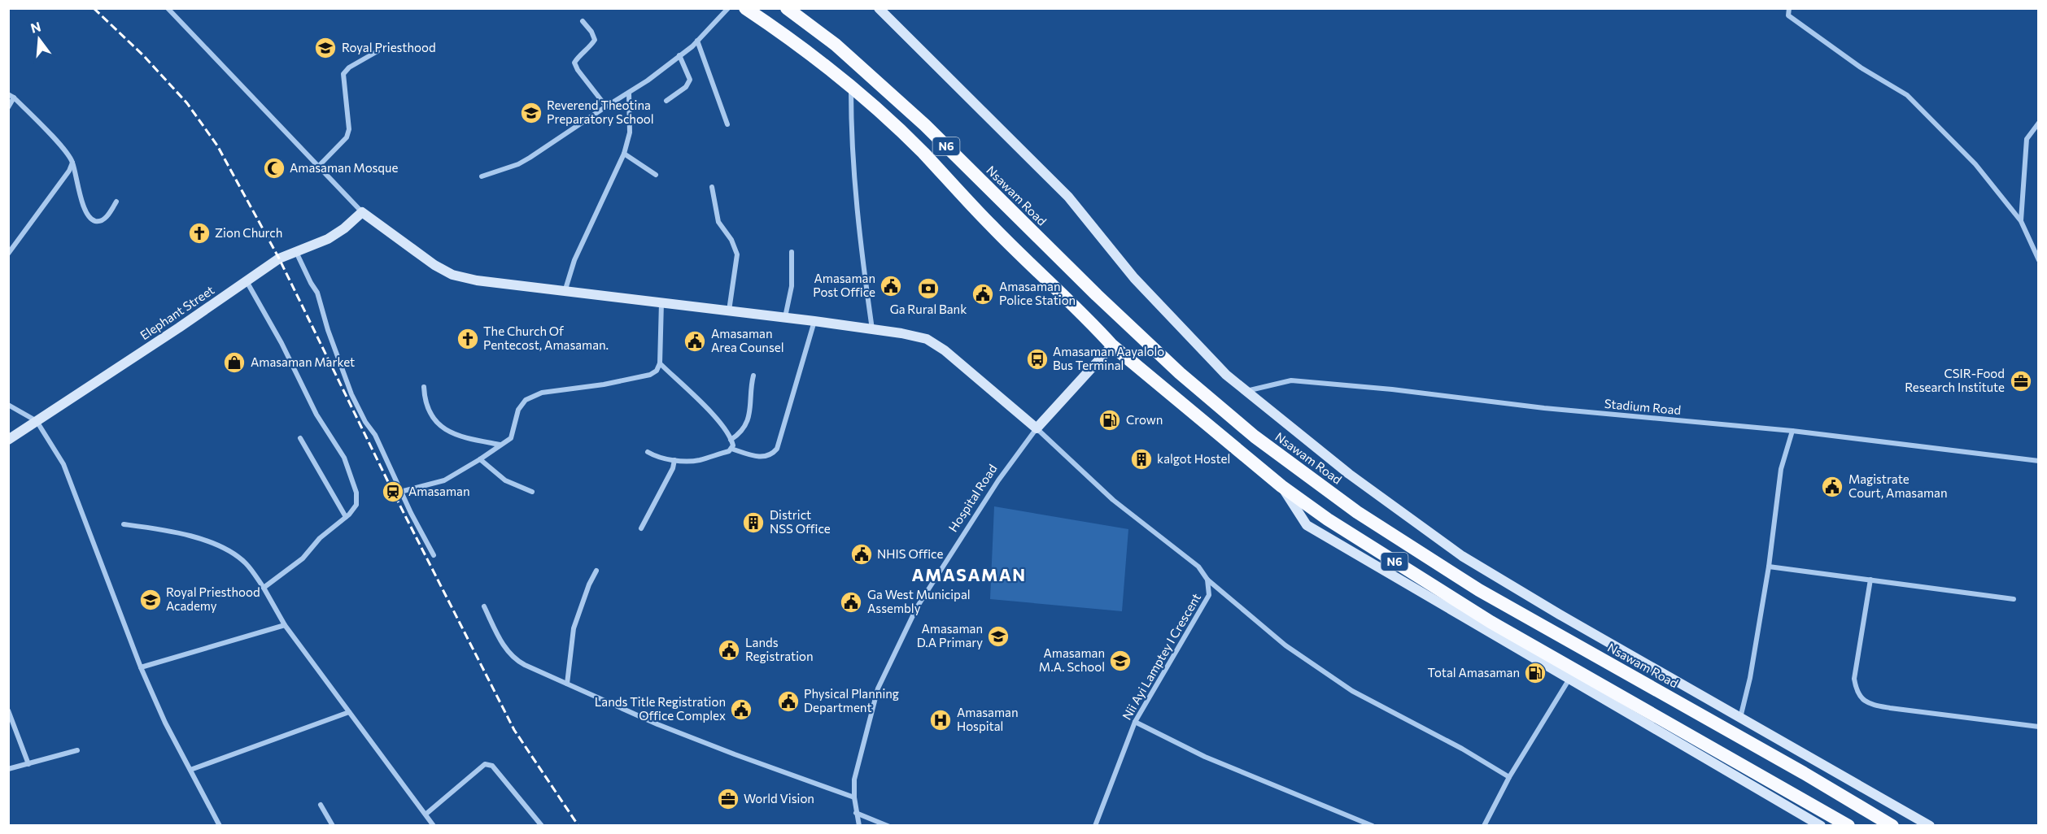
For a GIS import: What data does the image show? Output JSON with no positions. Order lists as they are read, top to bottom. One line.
{"streets":{"highway":["N6","Nsawam Road"],"main road":["Elephant Street","Hospital Road"],"street":["Stadium Road","Nii Ayi Lamptey I Crescent"]},"crossings":[["N6","Hospital Road"]],"districts":["AMASAMAN"],"places":{"school or university":["Royal Priesthood","Reverend Theotina Preparatory School","Royal Priesthood Academy","Amasaman D.A Primary","Amasaman M.A. School"],"mosque":["Amasaman Mosque"],"church":["Zion Church","The Church Of Pentecost, Amasaman."],"public building":["Amasaman Post Office","Amasaman Police Station","Amasaman Area Counsel","Magistrate Court, Amasaman","NHIS Office","Ga West Municipal Assembly","Lands Registration","Physical Planning Department","Lands Title Registration Office Complex"],"bank":["Ga Rural Bank"],"bus stop":["Amasaman Aayalolo Bus Terminal"],"shop":["Amasaman Market"],"office":["CSIR-Food Research Institute","World Vision"],"fuel station":["Crown","Total Amasaman"],"building":["kalgot Hostel","District NSS Office"],"station":["Amasaman"],"hospital":["Amasaman Hospital"]},"north":"top"}
